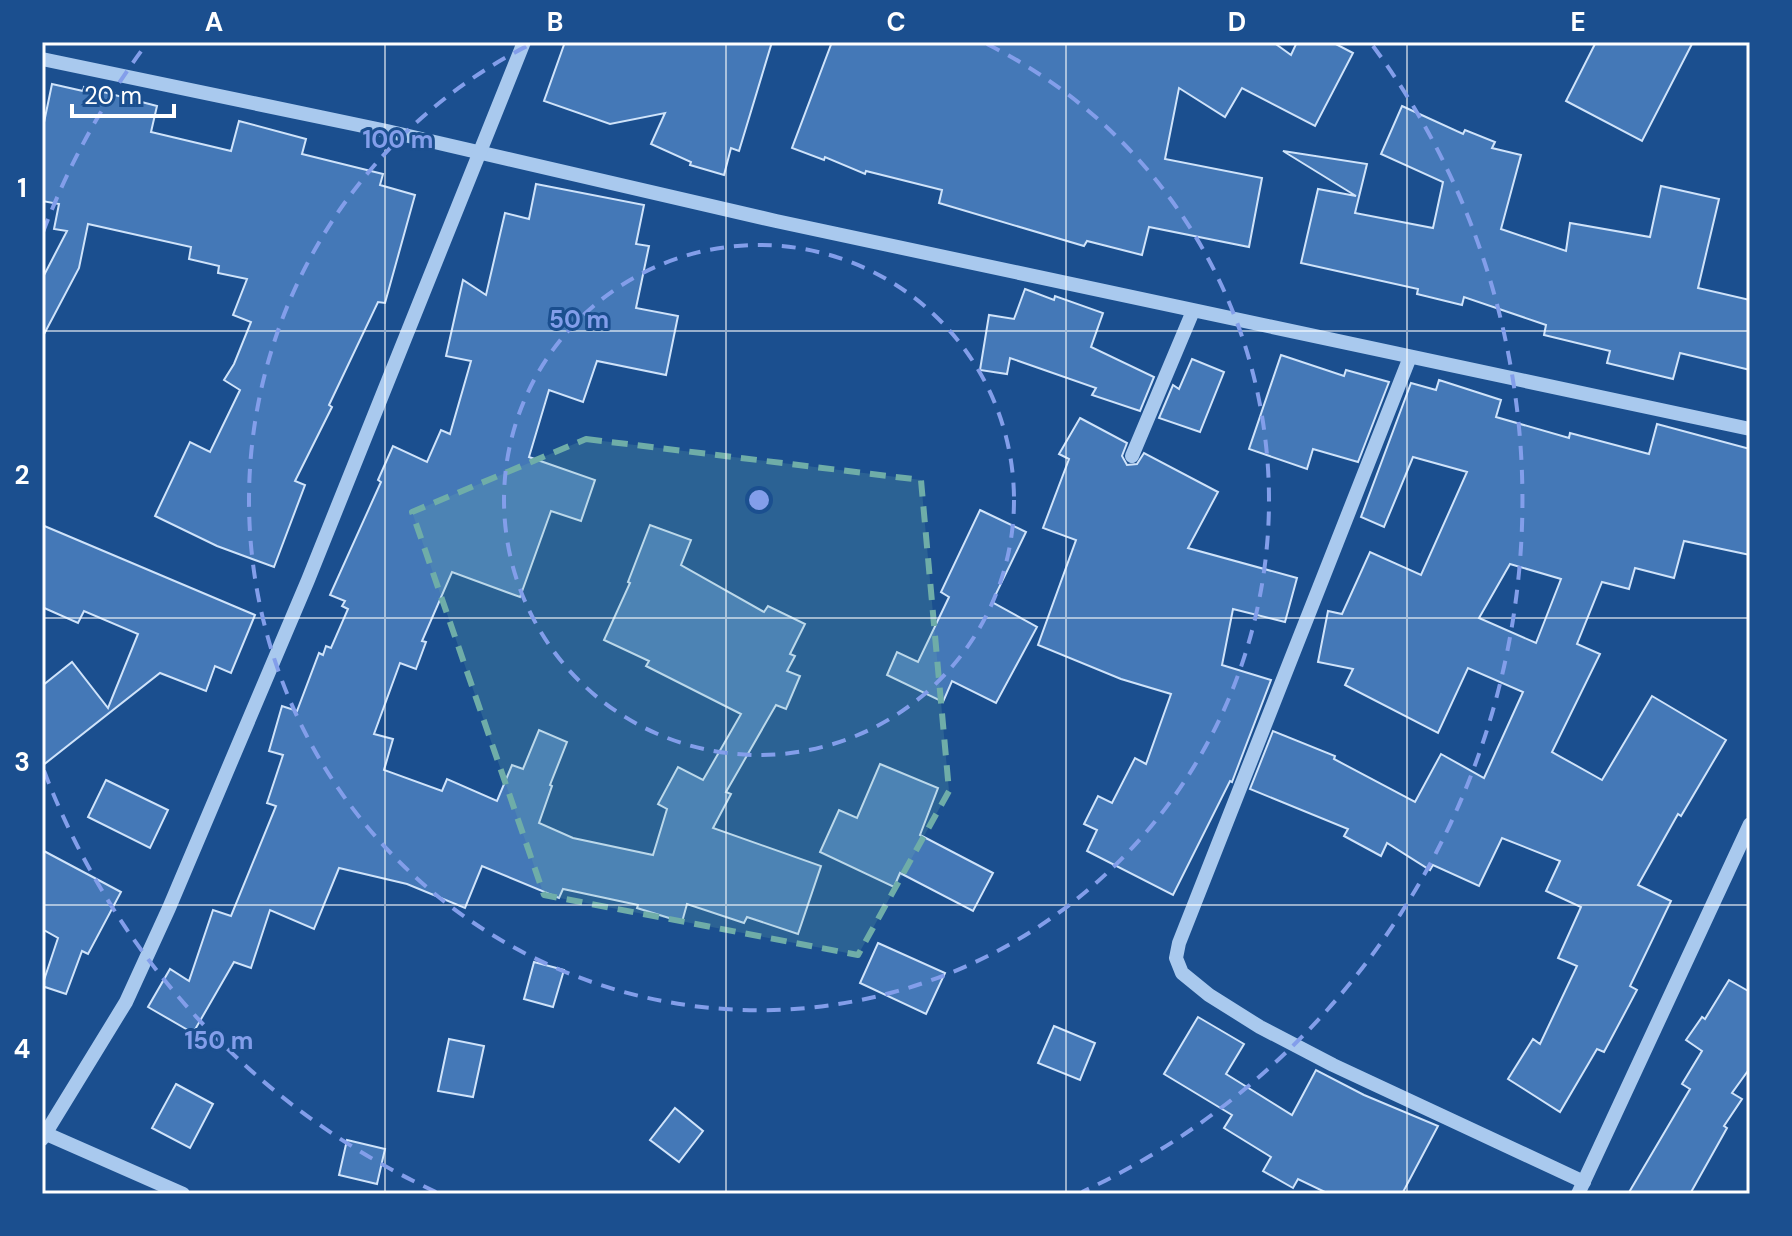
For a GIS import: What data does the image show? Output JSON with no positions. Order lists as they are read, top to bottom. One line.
{"scale_bar":"20 m","grid":{"columns":["A","B","C","D","E"],"rows":["1","2","3","4"]},"rings":["100 m","50 m","150 m"]}
